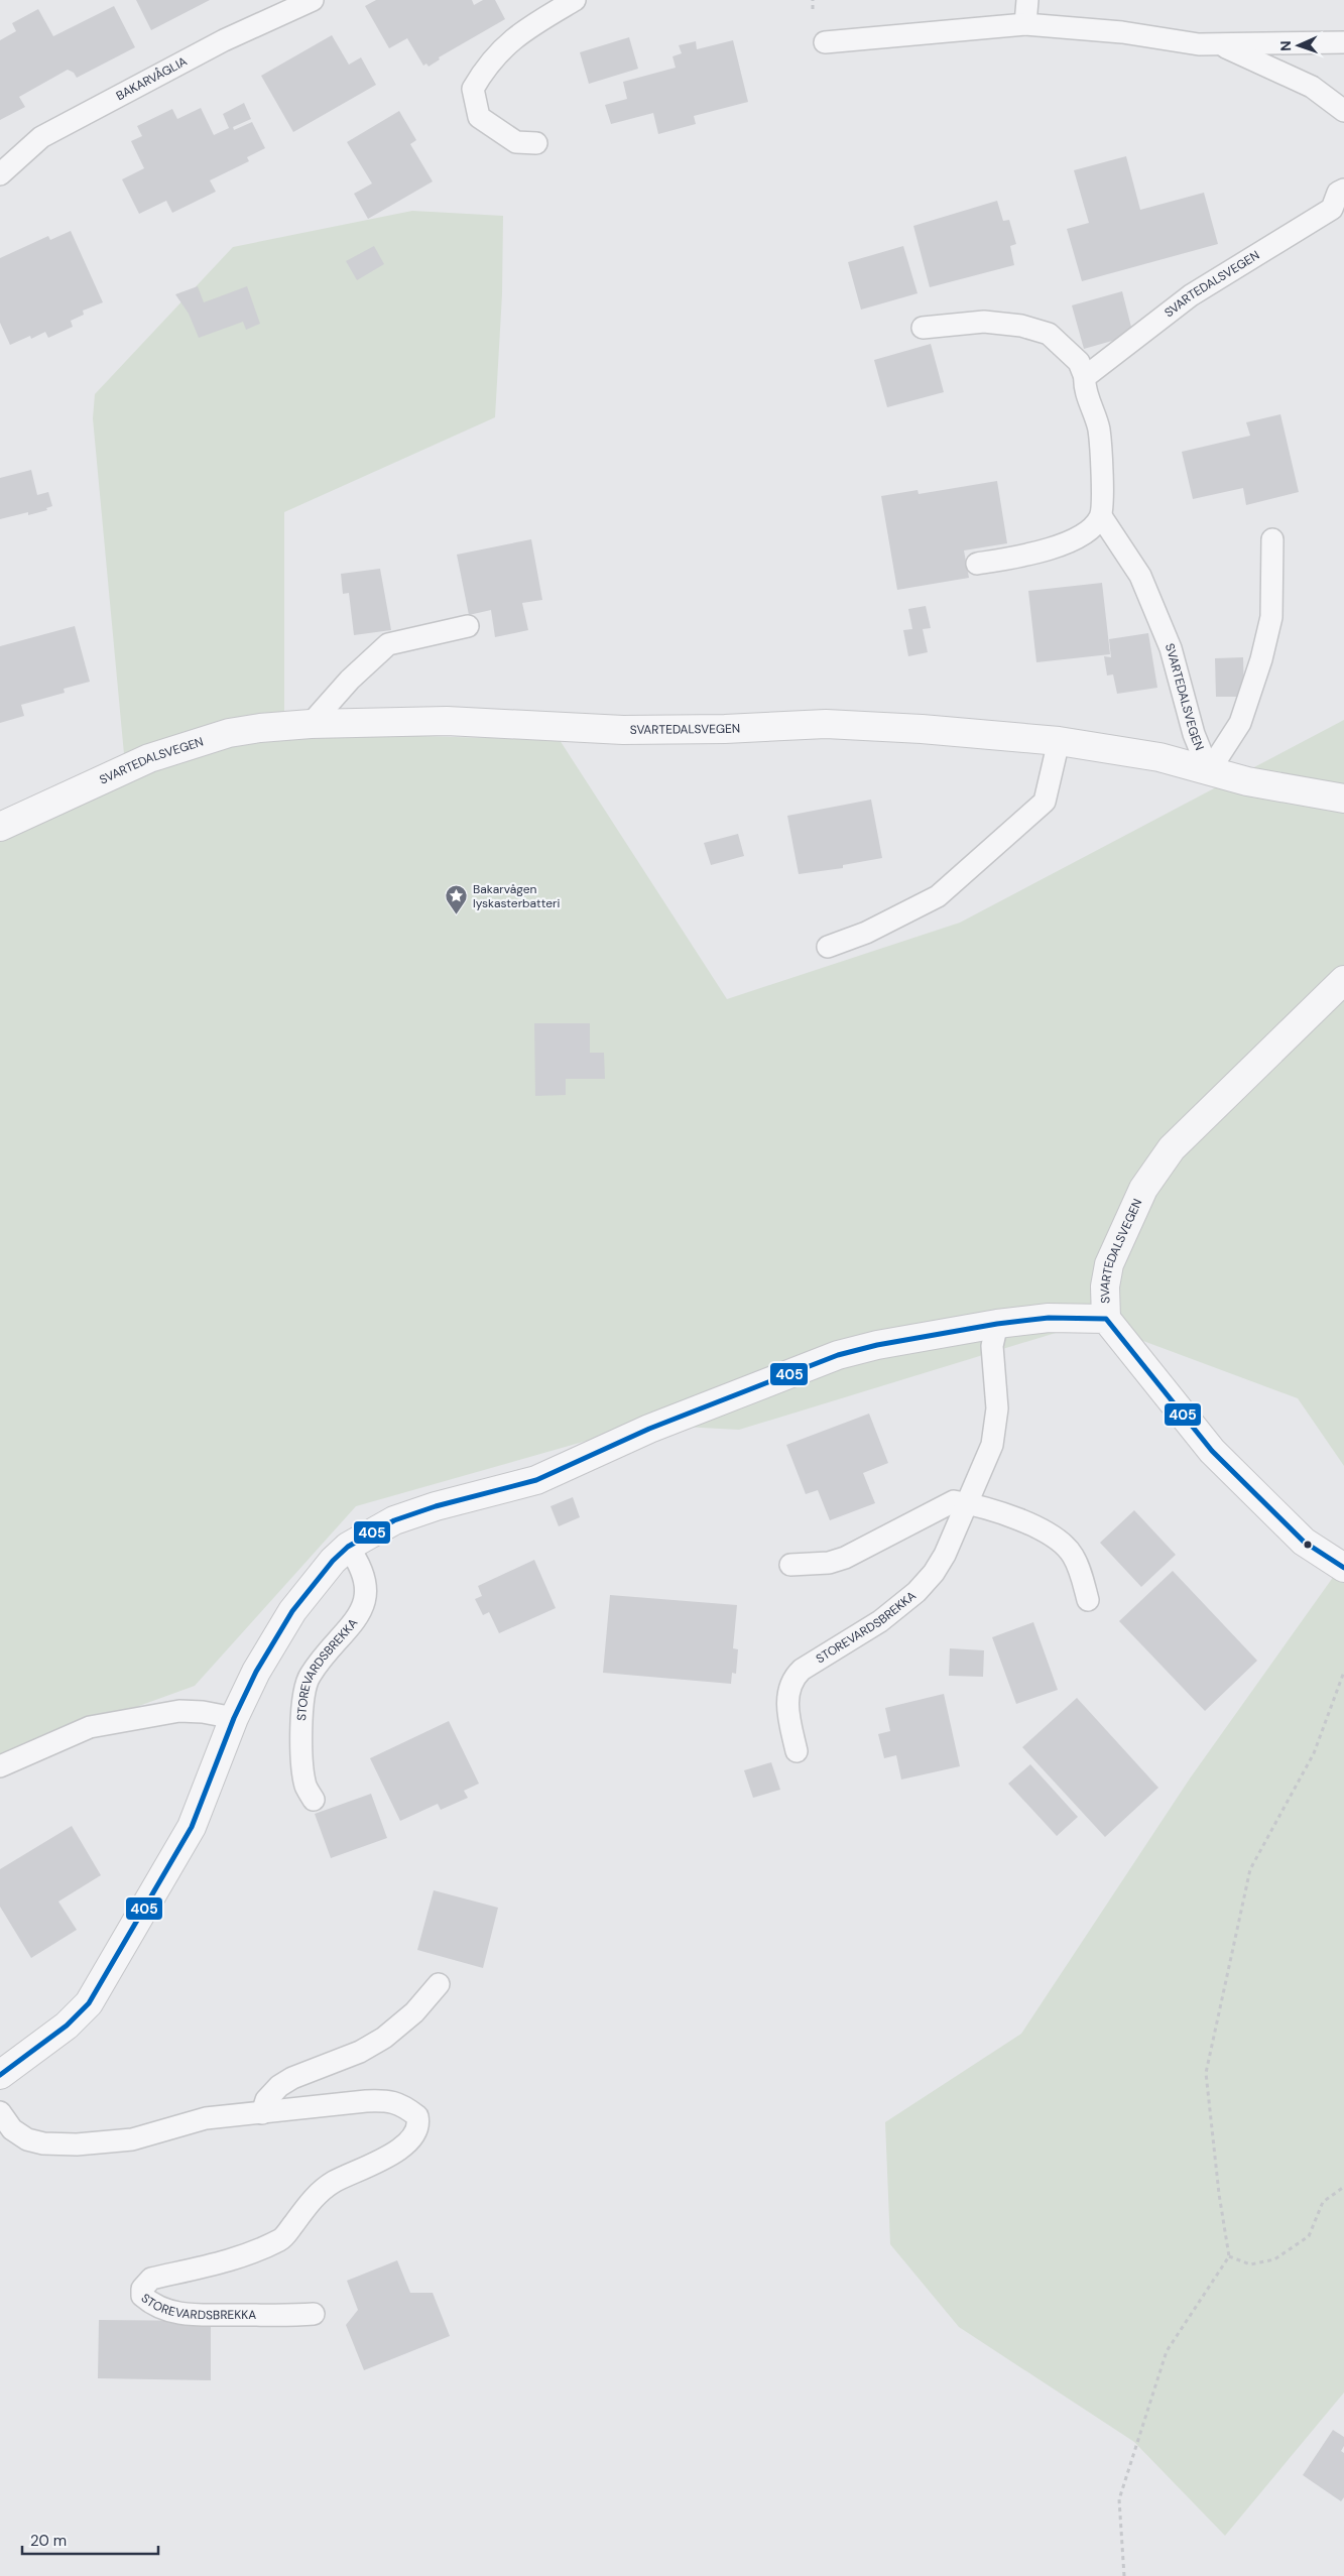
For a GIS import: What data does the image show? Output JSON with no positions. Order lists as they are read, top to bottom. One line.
{"streets":{"street":["SVARTEDALSVEGEN"],"lane":["BAKARVÅGLIA","STOREVARDSBREKKA"]},"places":{"place":["Bakarvågen lyskasterbatteri"]},"lines":["transit line 405"],"scale_bar":"20 m","north":"left"}
